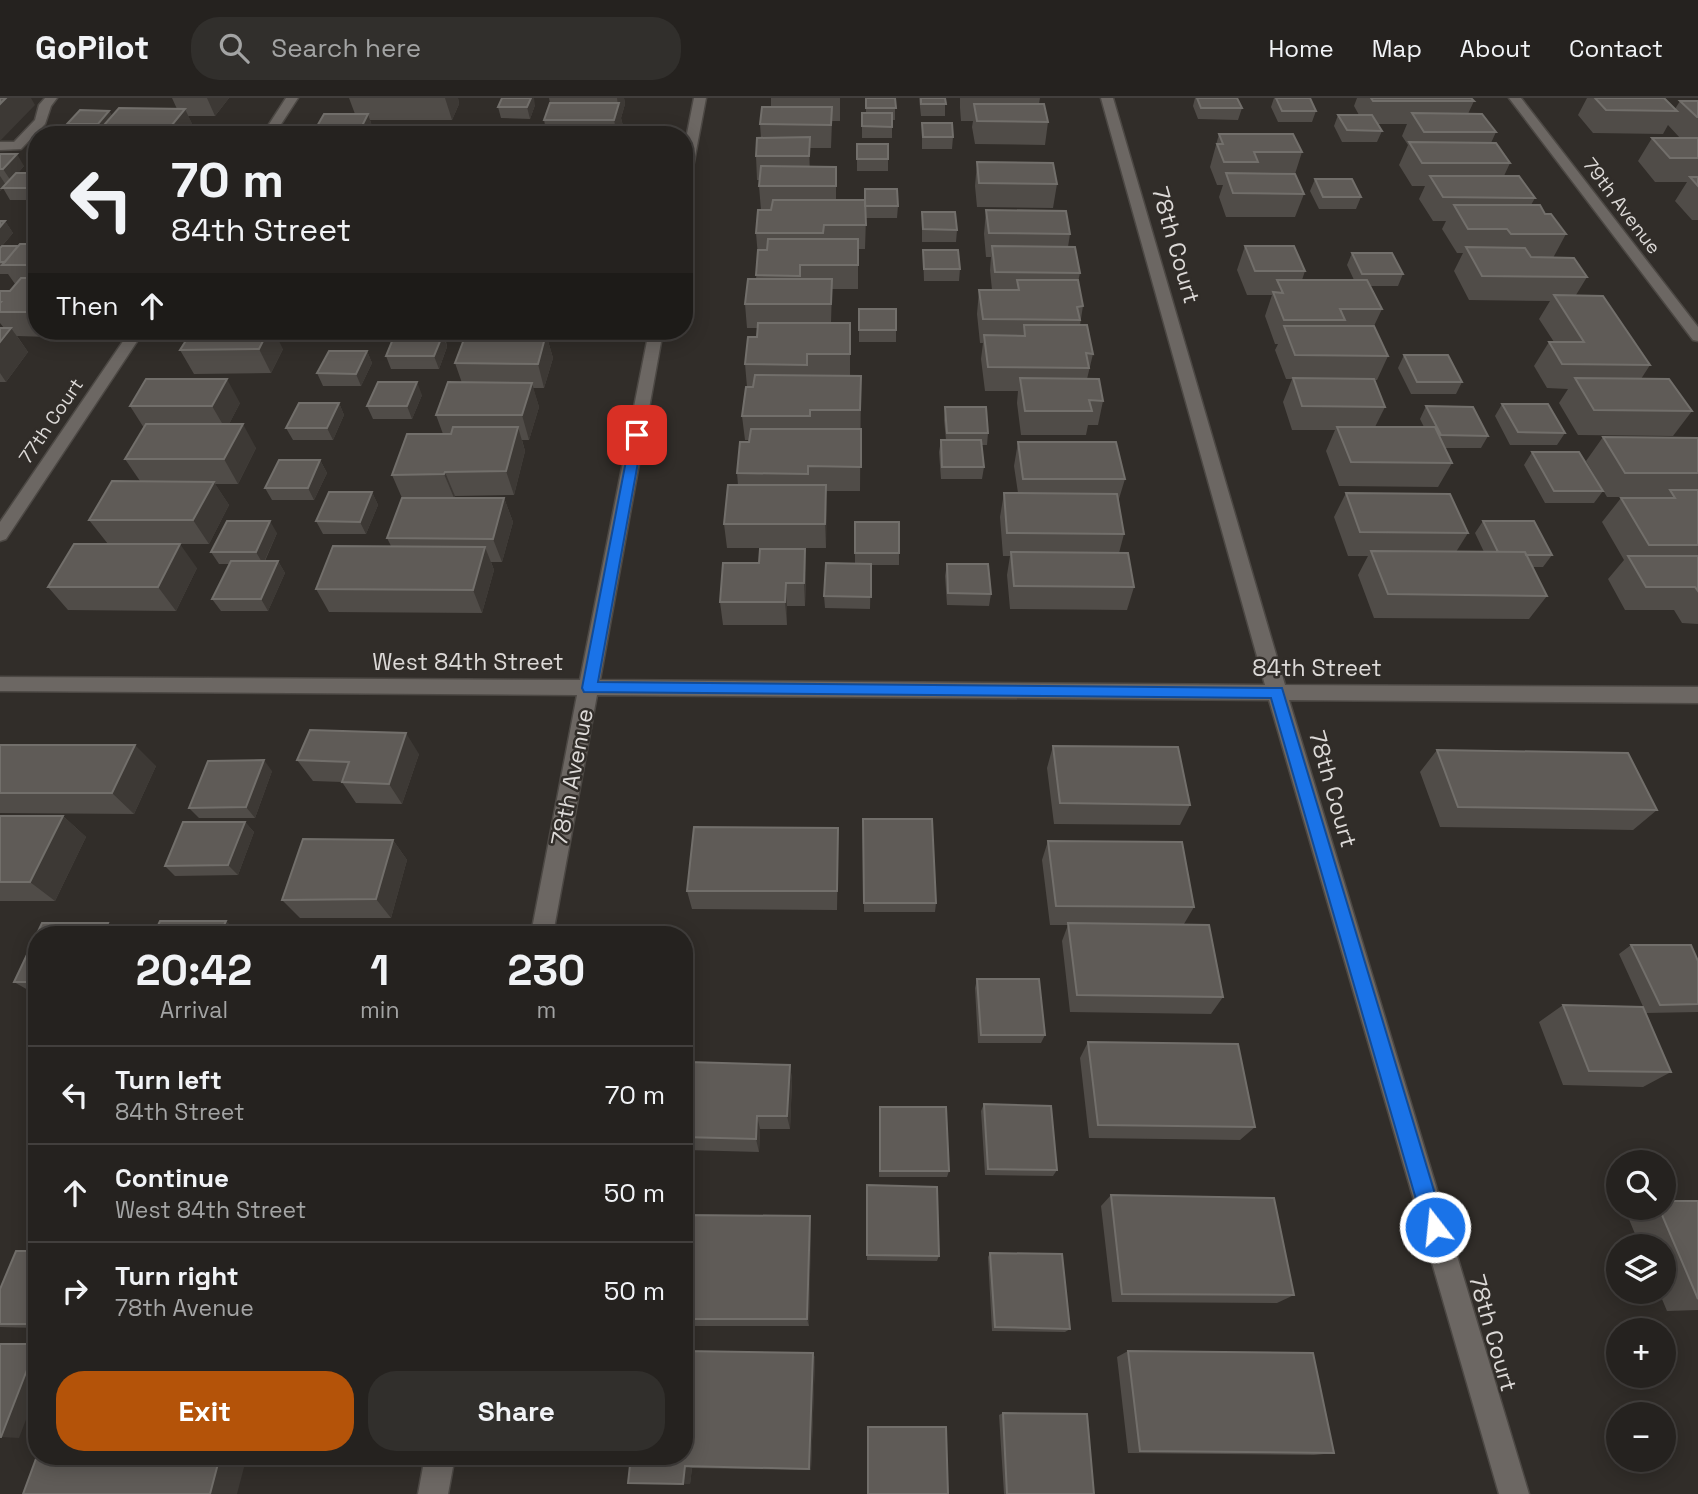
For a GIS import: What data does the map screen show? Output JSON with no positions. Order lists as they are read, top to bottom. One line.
{"streets":{"street":["79th Avenue","78th Court","77th Court","West 84th Street","84th Street","78th Avenue"]},"crossings":[["78th Court","84th Street"],["West 84th Street","84th Street"],["West 84th Street","78th Avenue"]],"page":{"header":"GoPilot","search":"Search here","nav":["Home","Map","About","Contact"],"turn":["70 m","84th Street"],"then":"Then","eta":["20:42","Arrival","1","min","230","m"],"list":[{"name":"Turn left","note":"84th Street","value":"70 m"},{"name":"Continue","note":"West 84th Street","value":"50 m"},{"name":"Turn right","note":"78th Avenue","value":"50 m"}],"map_buttons":["+","−"],"buttons":["Exit","Share"]}}
